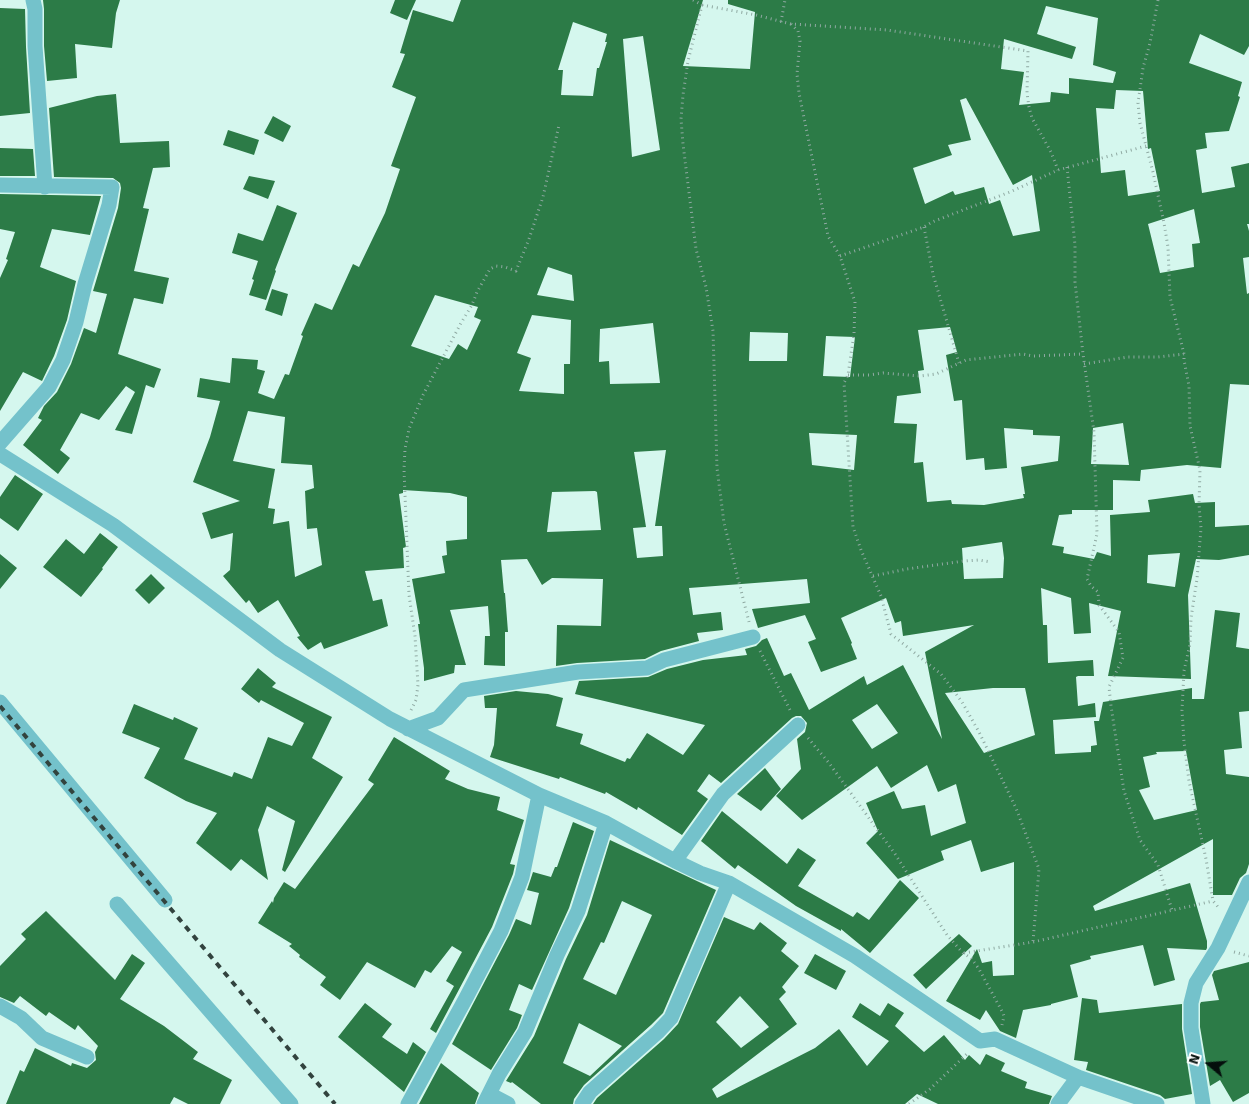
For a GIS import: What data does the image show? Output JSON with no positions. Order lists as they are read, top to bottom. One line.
{"north":"left"}
